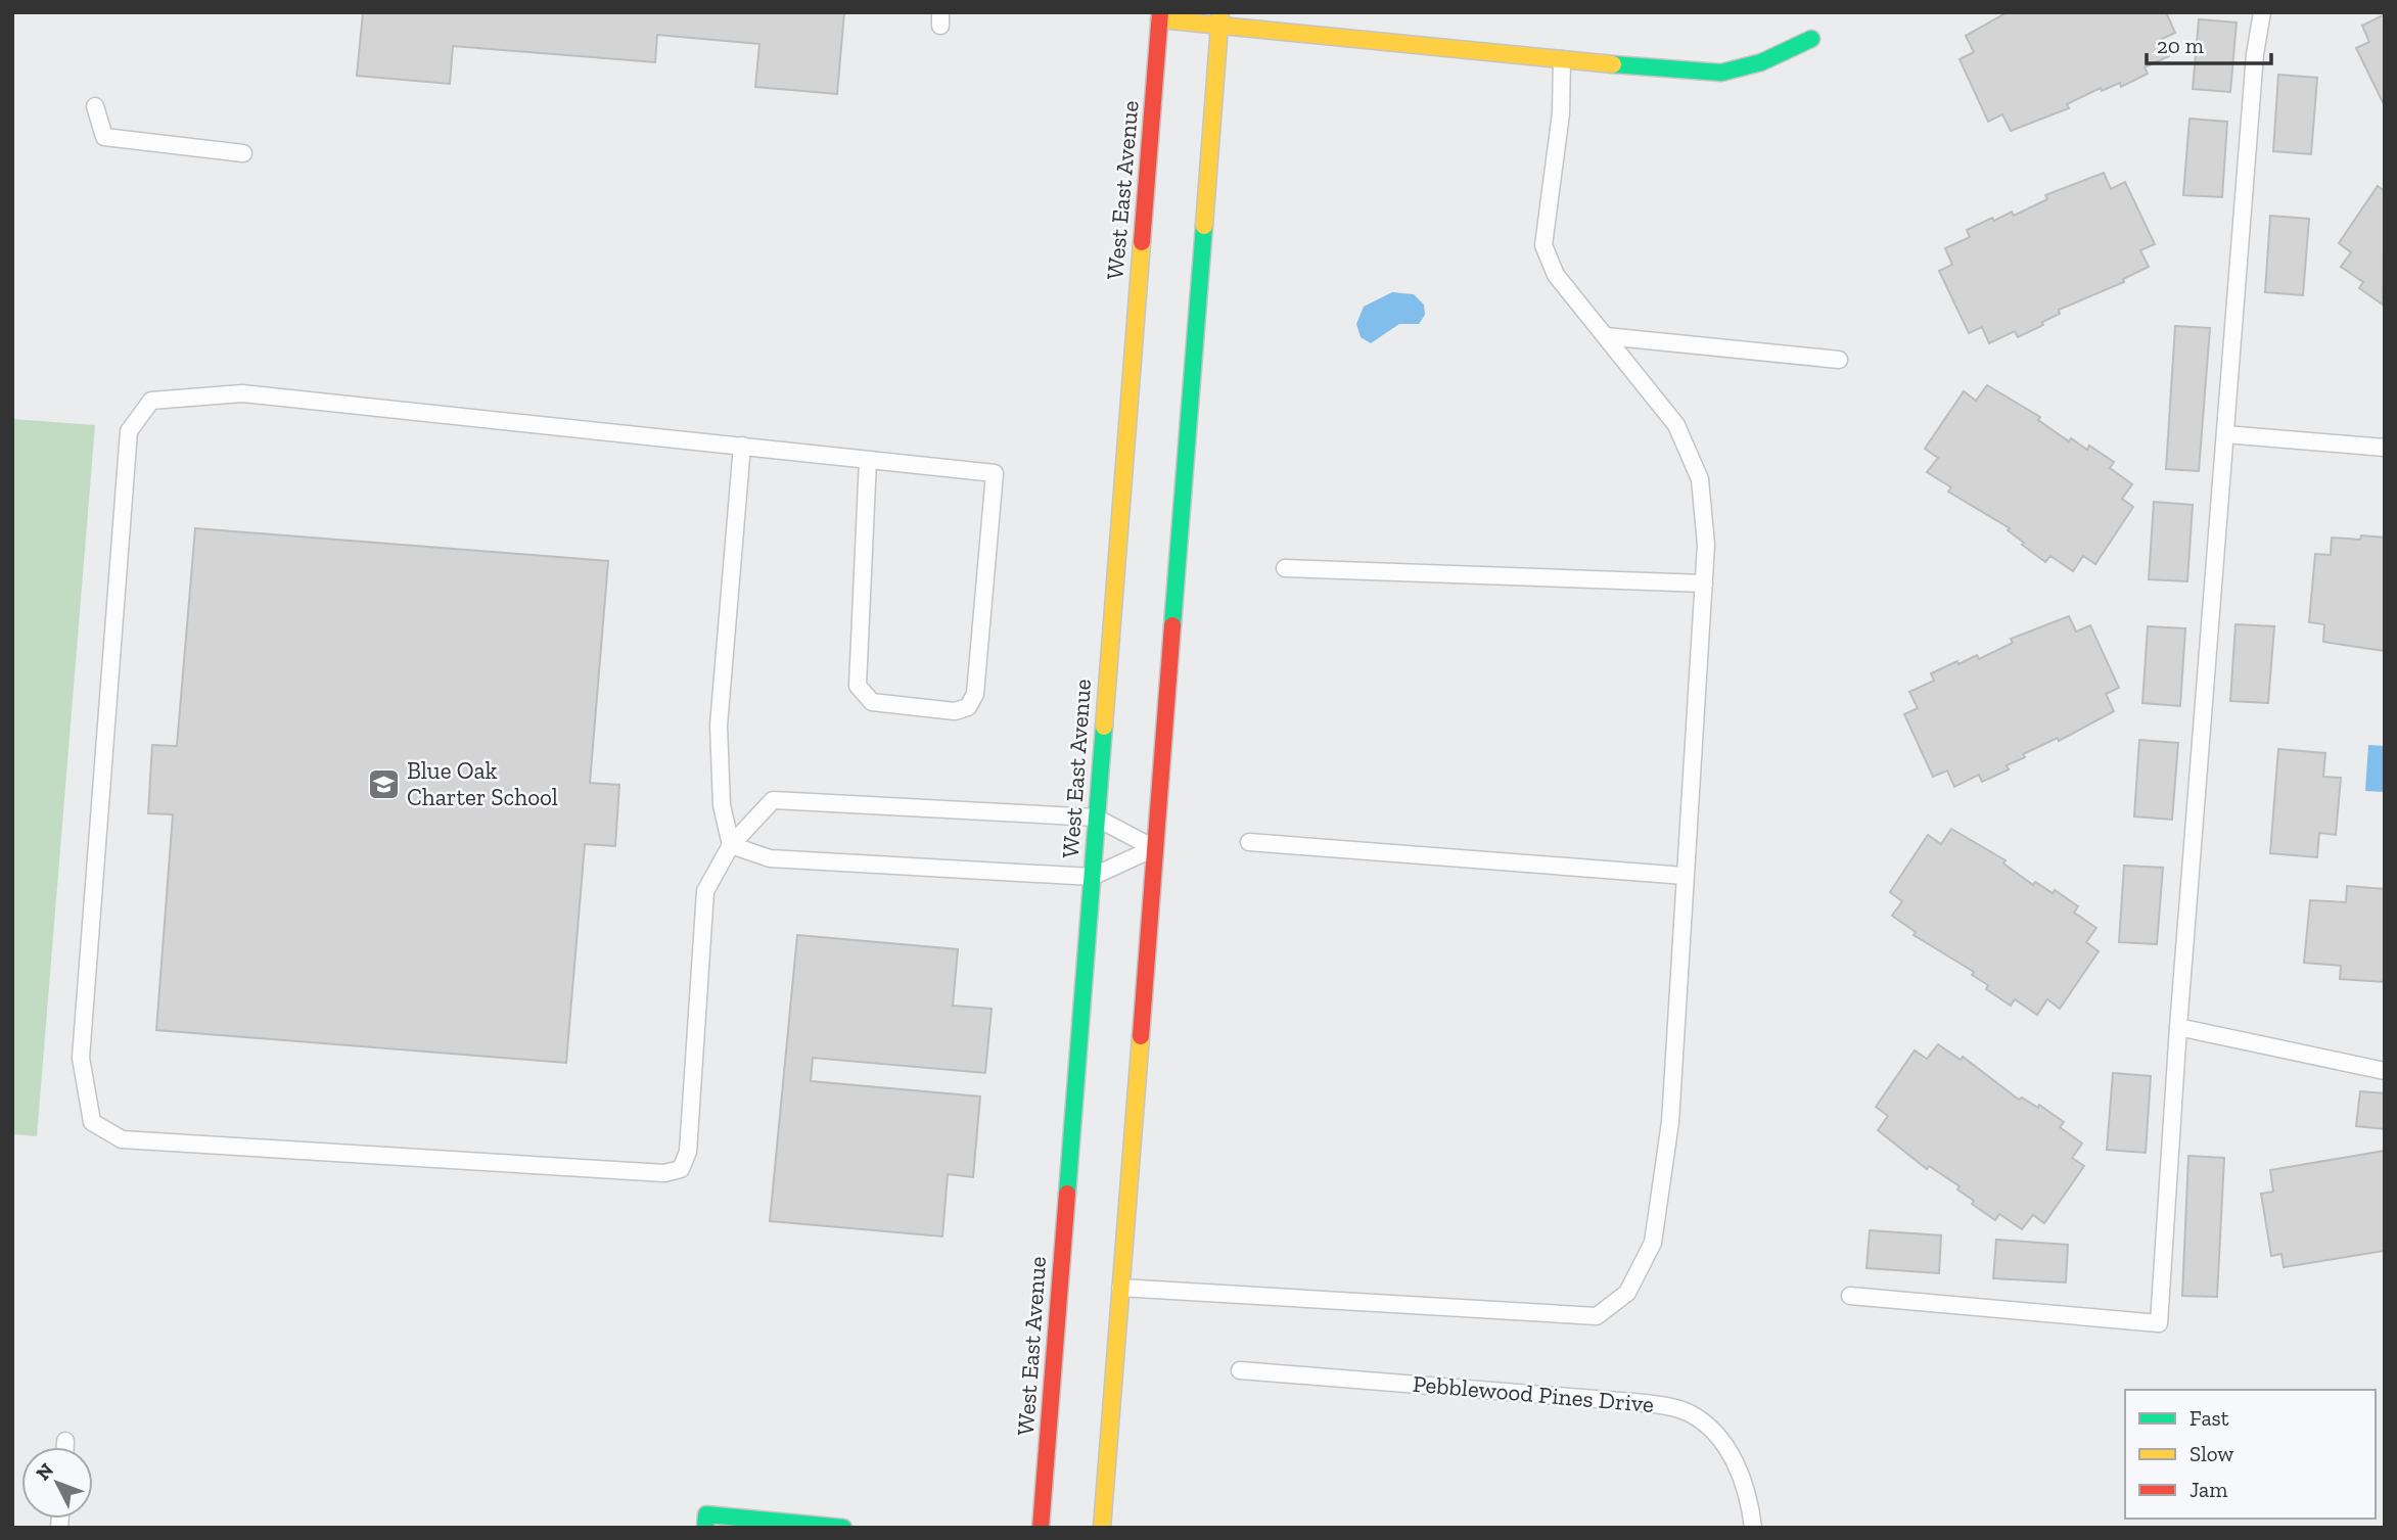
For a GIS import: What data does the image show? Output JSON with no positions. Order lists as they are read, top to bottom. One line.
{"streets":{"main road":["West East Avenue"],"lane":["Pebblewood Pines Drive"]},"places":{"school or university":["Blue Oak Charter School"]},"legend":["Fast","Slow","Jam"],"scale_bar":"20 m","north":"top left"}
